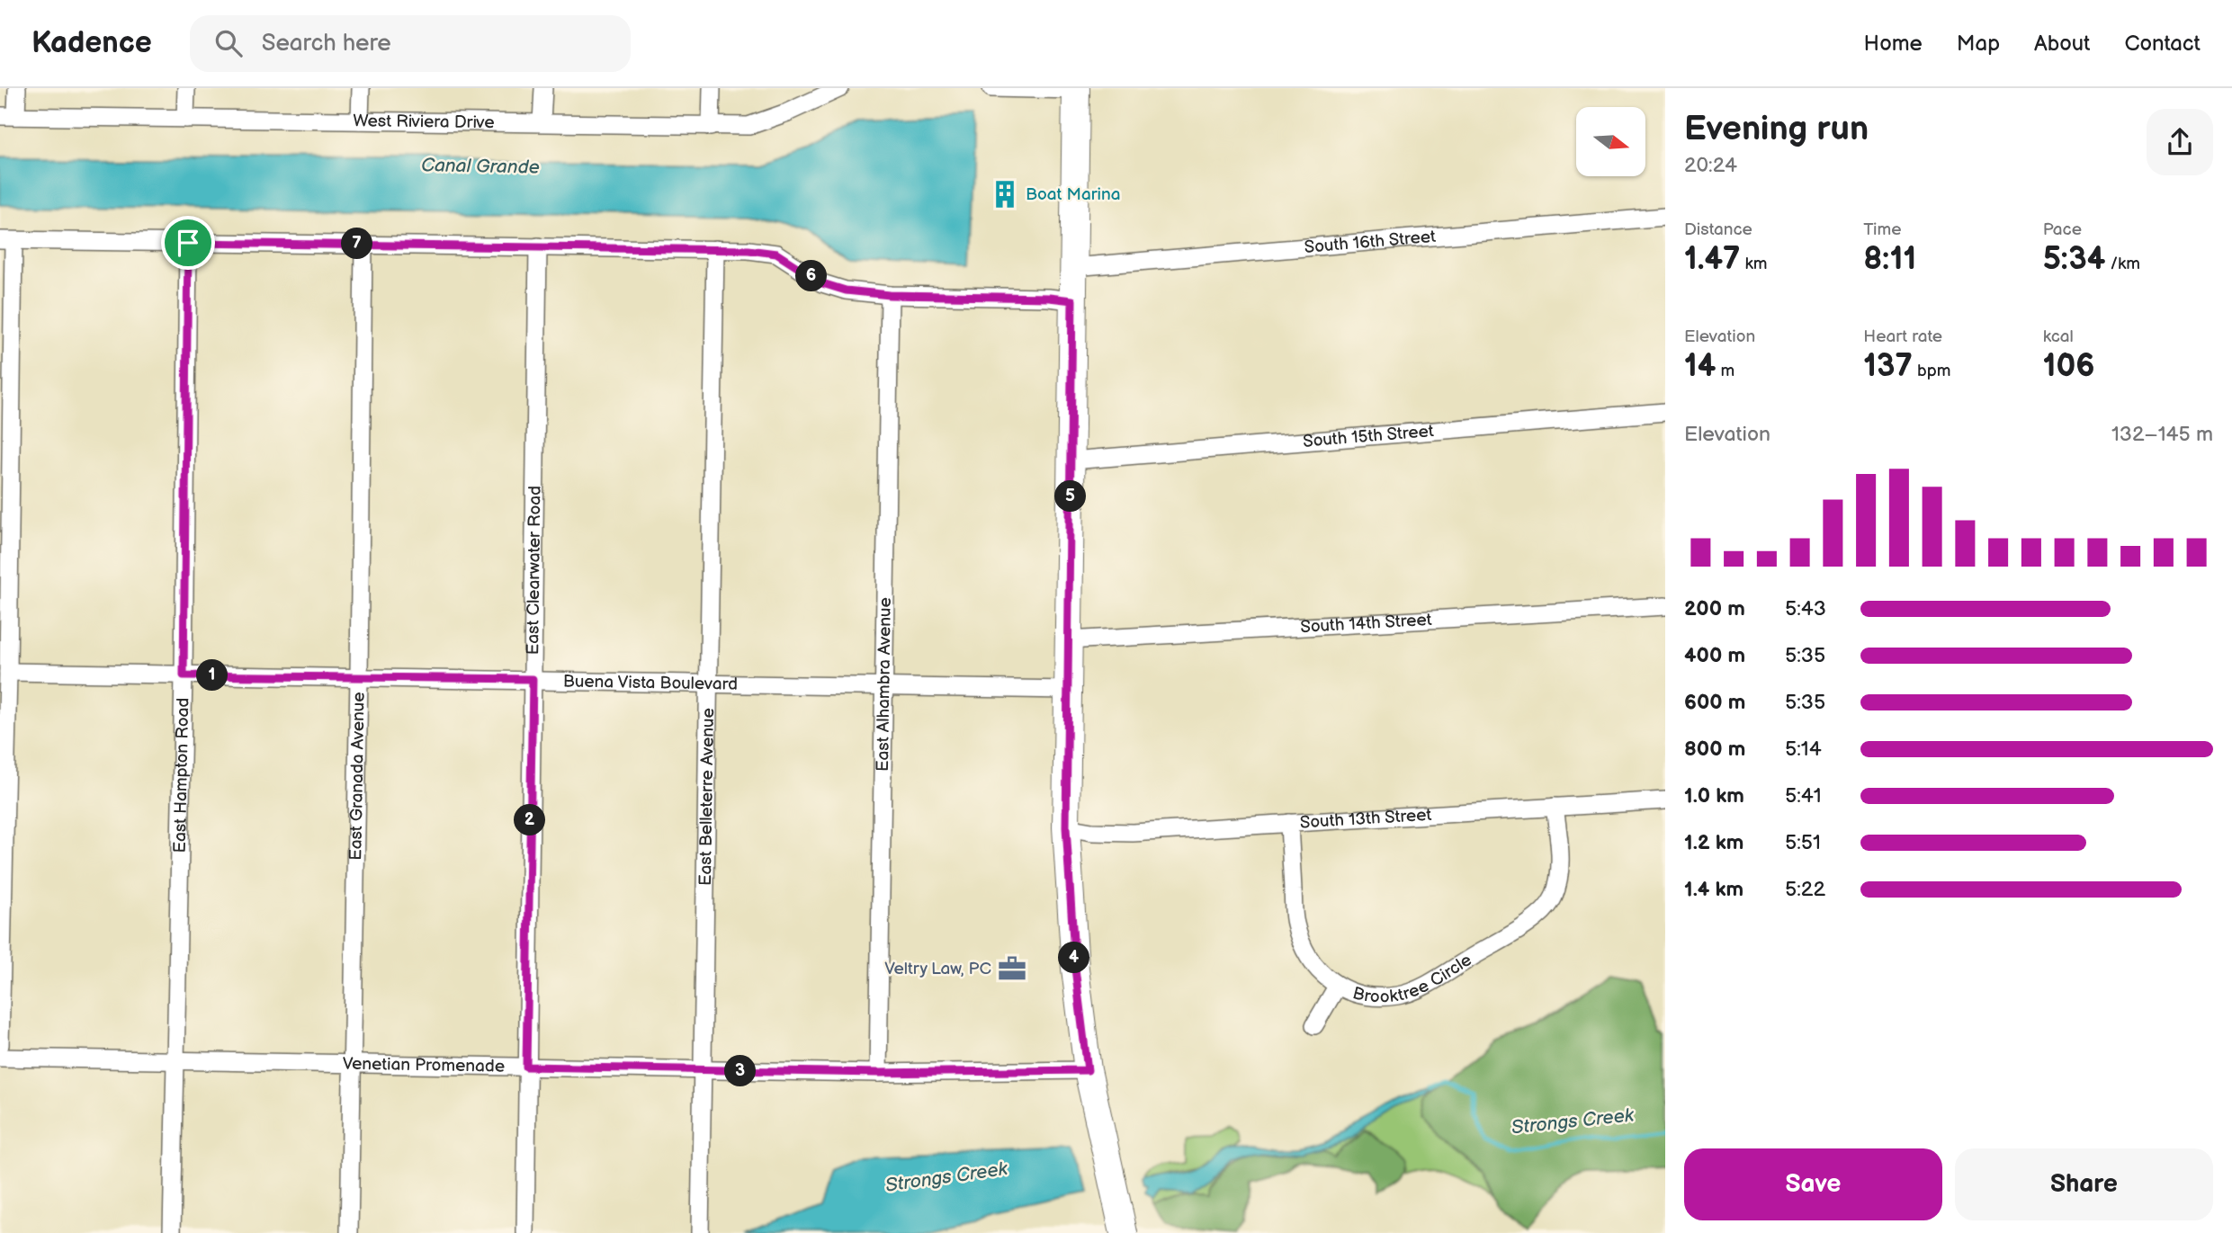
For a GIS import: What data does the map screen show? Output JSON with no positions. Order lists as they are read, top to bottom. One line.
{"streets":{"street":["West Riviera Drive","South 16th Street","South 15th Street","East Clearwater Road","South 14th Street","Buena Vista Boulevard","East Alhambra Avenue","East Hampton Road","East Granada Avenue","East Belleterre Avenue","South 13th Street","Brooktree Circle","Venetian Promenade"]},"crossings":[["East Clearwater Road","Buena Vista Boulevard"],["East Clearwater Road","Venetian Promenade"],["Buena Vista Boulevard","East Alhambra Avenue"],["Buena Vista Boulevard","East Hampton Road"],["Buena Vista Boulevard","East Granada Avenue"],["Buena Vista Boulevard","East Belleterre Avenue"],["East Alhambra Avenue","Venetian Promenade"],["East Hampton Road","Venetian Promenade"],["East Granada Avenue","Venetian Promenade"],["East Belleterre Avenue","Venetian Promenade"],["South 13th Street","Brooktree Circle"]],"water":["Canal Grande","Strongs Creek"],"places":{"building":["Boat Marina"],"office":["Veltry Law, PC"]},"north":"right","page":{"header":"Kadence","search":"Search here","nav":["Home","Map","About","Contact"],"heading":["Evening run","20:24"],"stats":[["Distance","1.47 km"],["Time","8:11"],["Pace","5:34 /km"],["Elevation","14 m"],["Heart rate","137 bpm"],["kcal","106"]],"pins":["7","6","5","1","2","4","3"],"chart":["Elevation","132–145 m"],"list":[{"name":"200 m","note":"5:43"},{"name":"400 m","note":"5:35"},{"name":"600 m","note":"5:35"},{"name":"800 m","note":"5:14"},{"name":"1.0 km","note":"5:41"},{"name":"1.2 km","note":"5:51"},{"name":"1.4 km","note":"5:22"}],"buttons":["Save","Share"]}}
